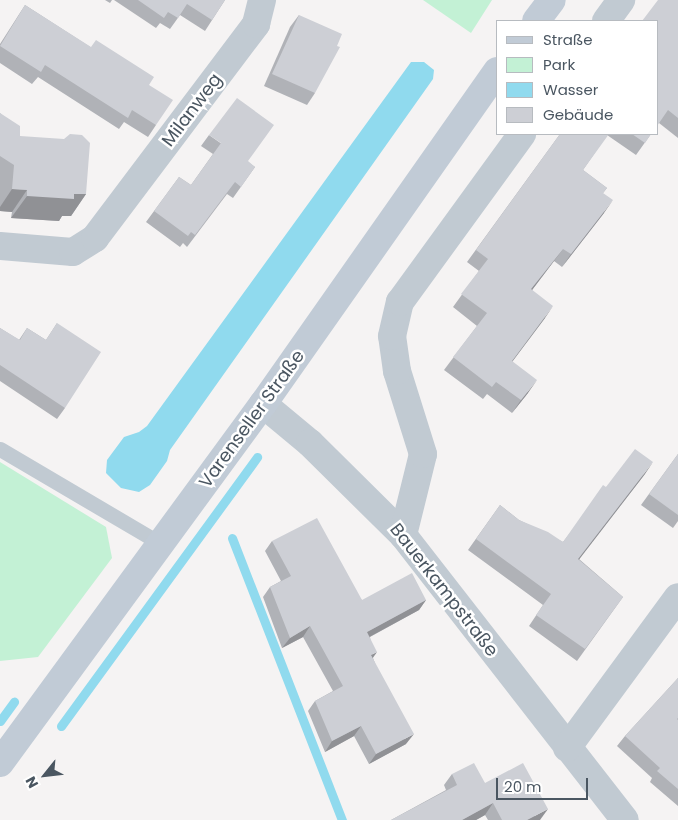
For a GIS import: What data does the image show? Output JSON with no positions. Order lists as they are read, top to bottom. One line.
{"streets":{"main road":["Varenseller Straße"],"street":["Milanweg","Bauerkampstraße"]},"crossings":[["Varenseller Straße","Bauerkampstraße"]],"legend":["Straße","Park","Wasser","Gebäude"],"scale_bar":"20 m","north":"bottom left"}
